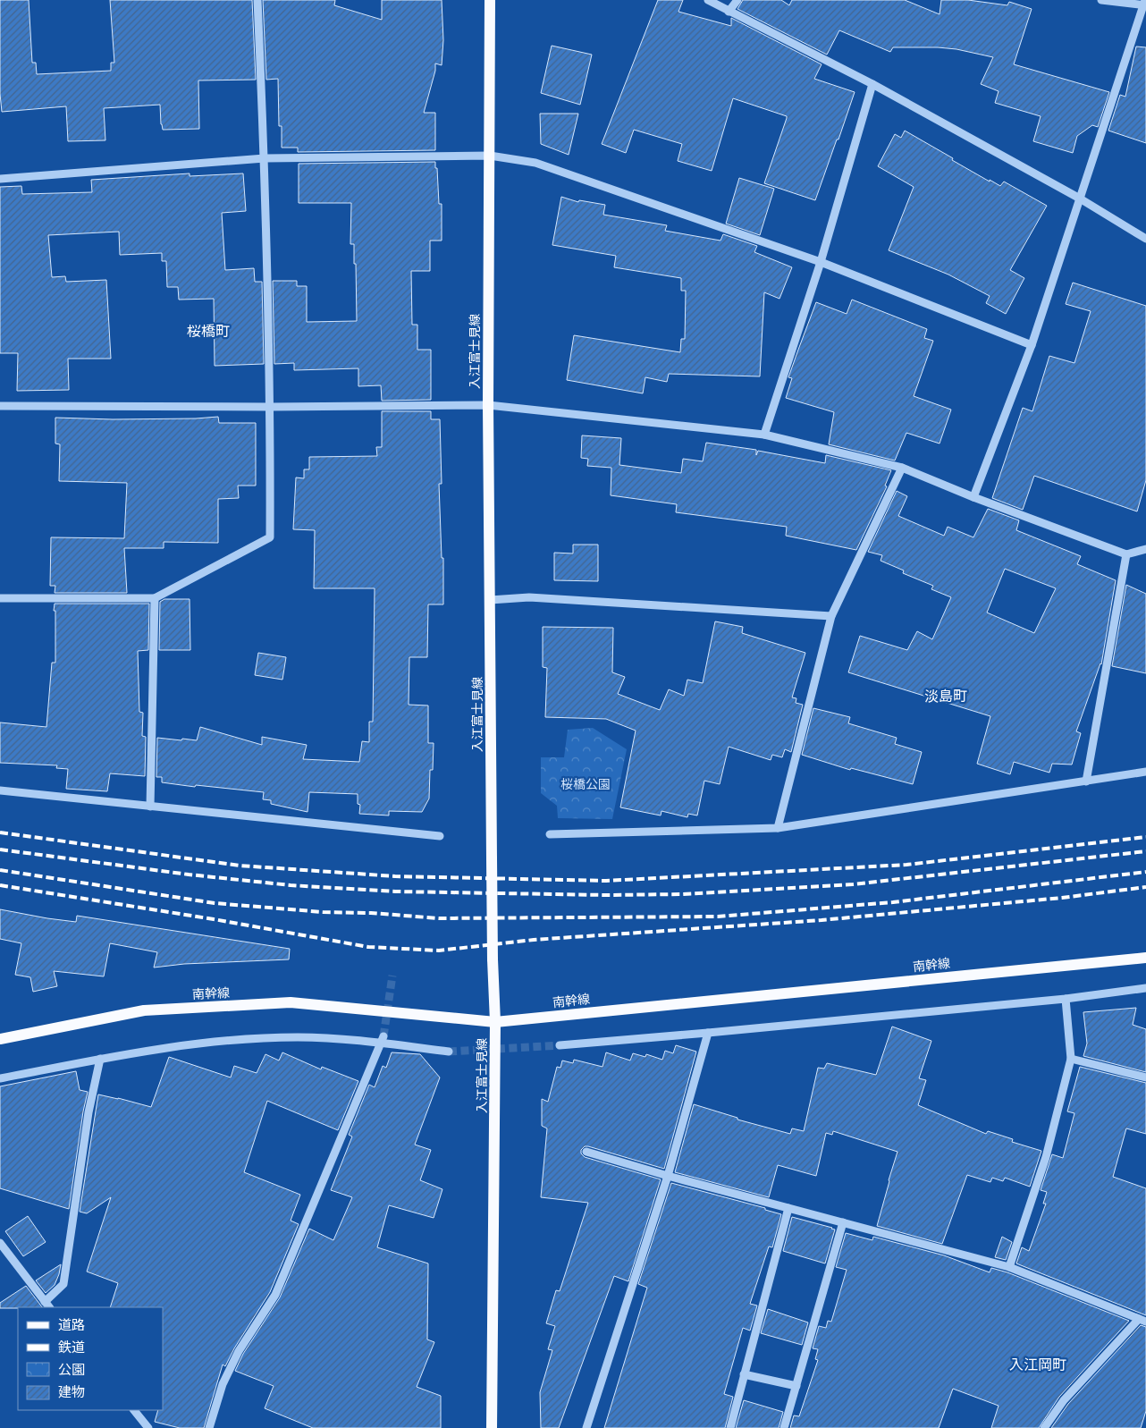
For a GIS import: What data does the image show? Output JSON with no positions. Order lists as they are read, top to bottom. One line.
{"streets":{"main road":["入江富士見線","南幹線"]},"crossings":[["入江富士見線","南幹線"]],"districts":["桜橋町","淡島町","入江岡町"],"parks":["桜橋公園"],"legend":["道路","鉄道","公園","建物"]}
